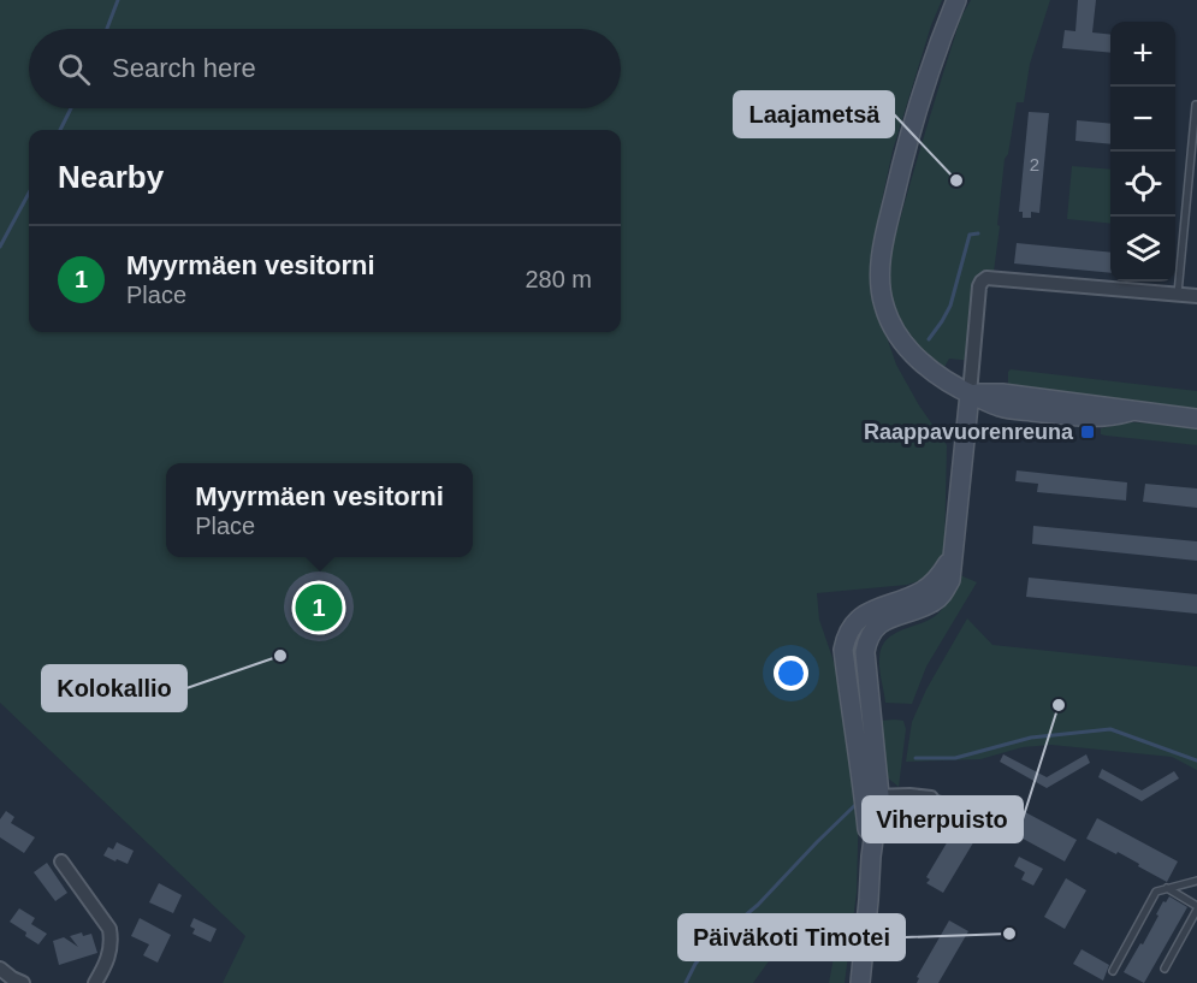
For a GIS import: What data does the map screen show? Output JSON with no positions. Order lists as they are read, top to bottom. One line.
{"places":{"other":["Laajametsä","Kolokallio","Viherpuisto","Päiväkoti Timotei"],"transit":["Raappavuorenreuna"]},"house_numbers":["2"],"page":{"map_buttons":["+","−"],"search":"Search here","heading":"Nearby","list":[{"mark":"1","name":"Myyrmäen vesitorni","note":"Place","value":"280 m"}],"popup":["Myyrmäen vesitorni","Place"],"pins":"1"}}
